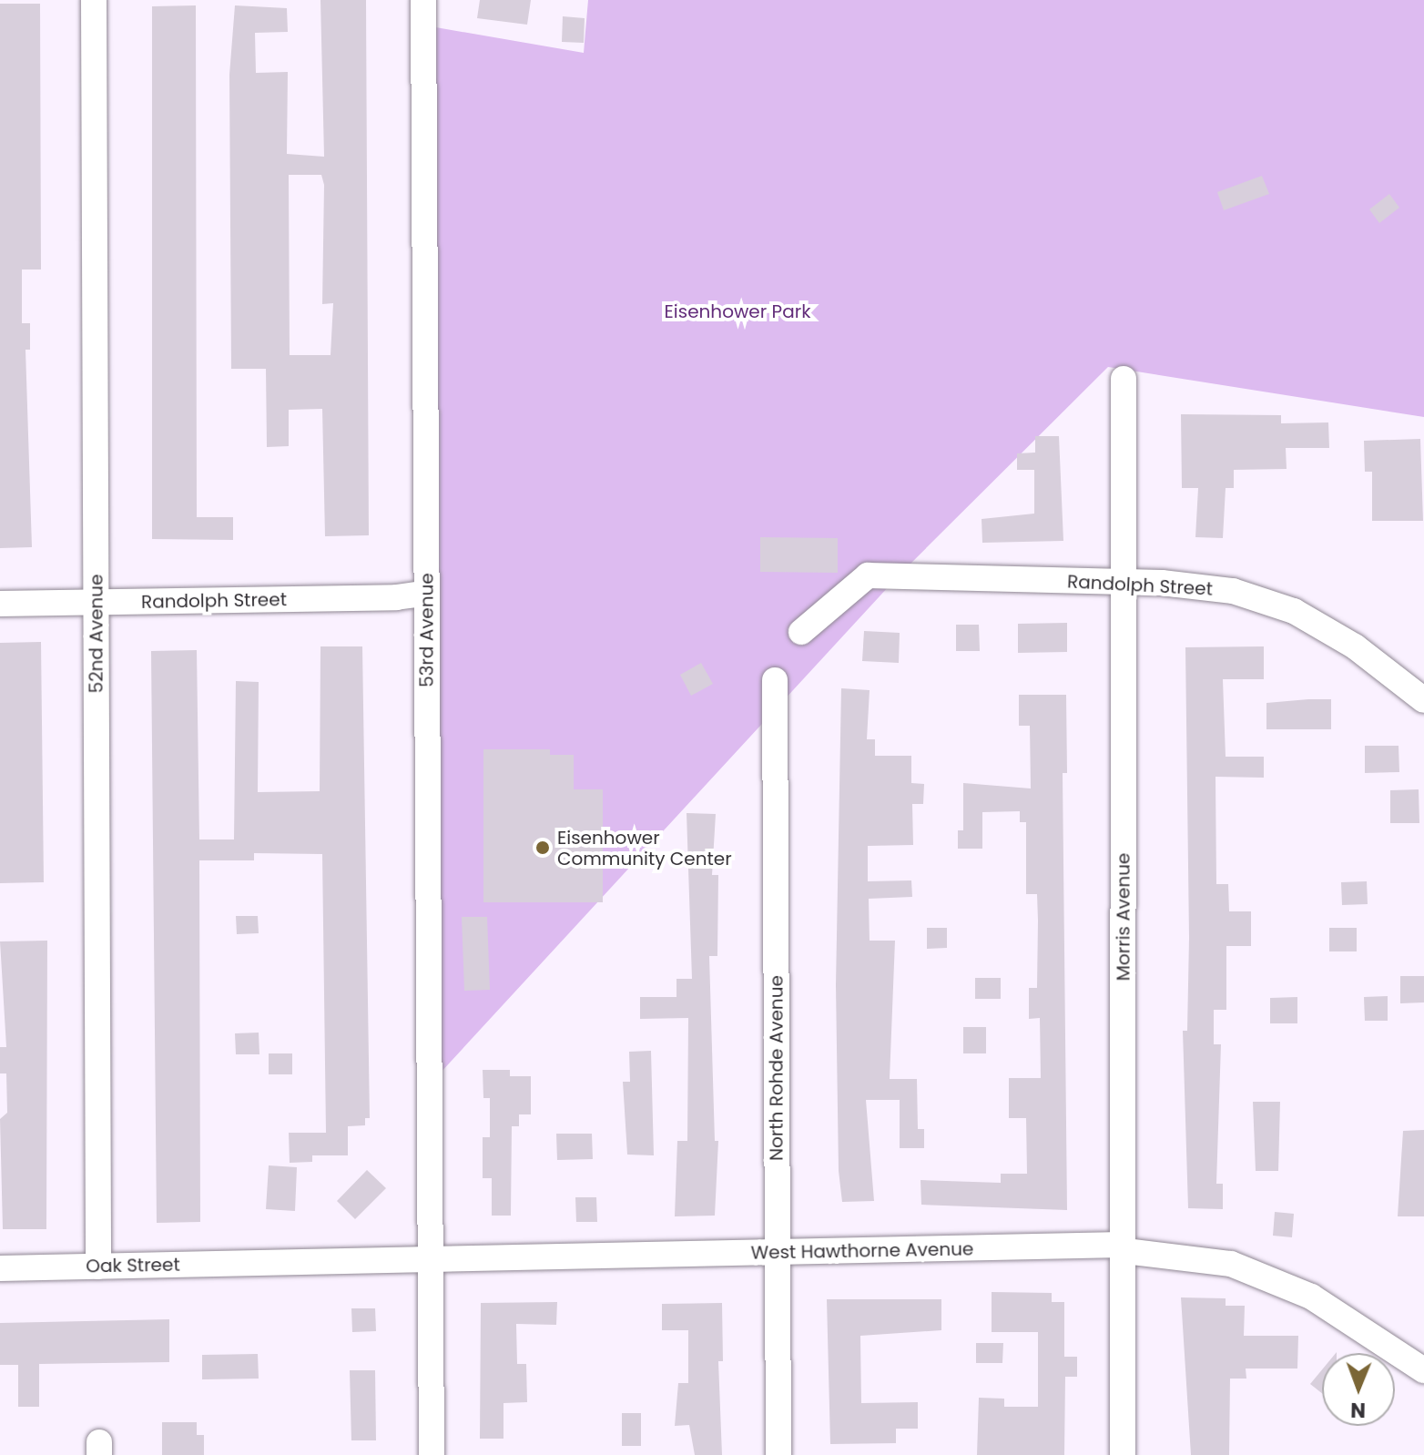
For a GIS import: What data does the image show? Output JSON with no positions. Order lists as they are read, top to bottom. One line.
{"streets":{"street":["Randolph Street","53rd Avenue","52nd Avenue","Morris Avenue","North Rohde Avenue","West Hawthorne Avenue","Oak Street"]},"crossings":[["Randolph Street","53rd Avenue"],["Randolph Street","52nd Avenue"],["Randolph Street","Morris Avenue"],["53rd Avenue","West Hawthorne Avenue"],["52nd Avenue","Oak Street"],["Morris Avenue","West Hawthorne Avenue"],["North Rohde Avenue","West Hawthorne Avenue"],["West Hawthorne Avenue","Oak Street"]],"parks":["Eisenhower Park"],"places":["Eisenhower Community Center"],"north":"bottom"}
